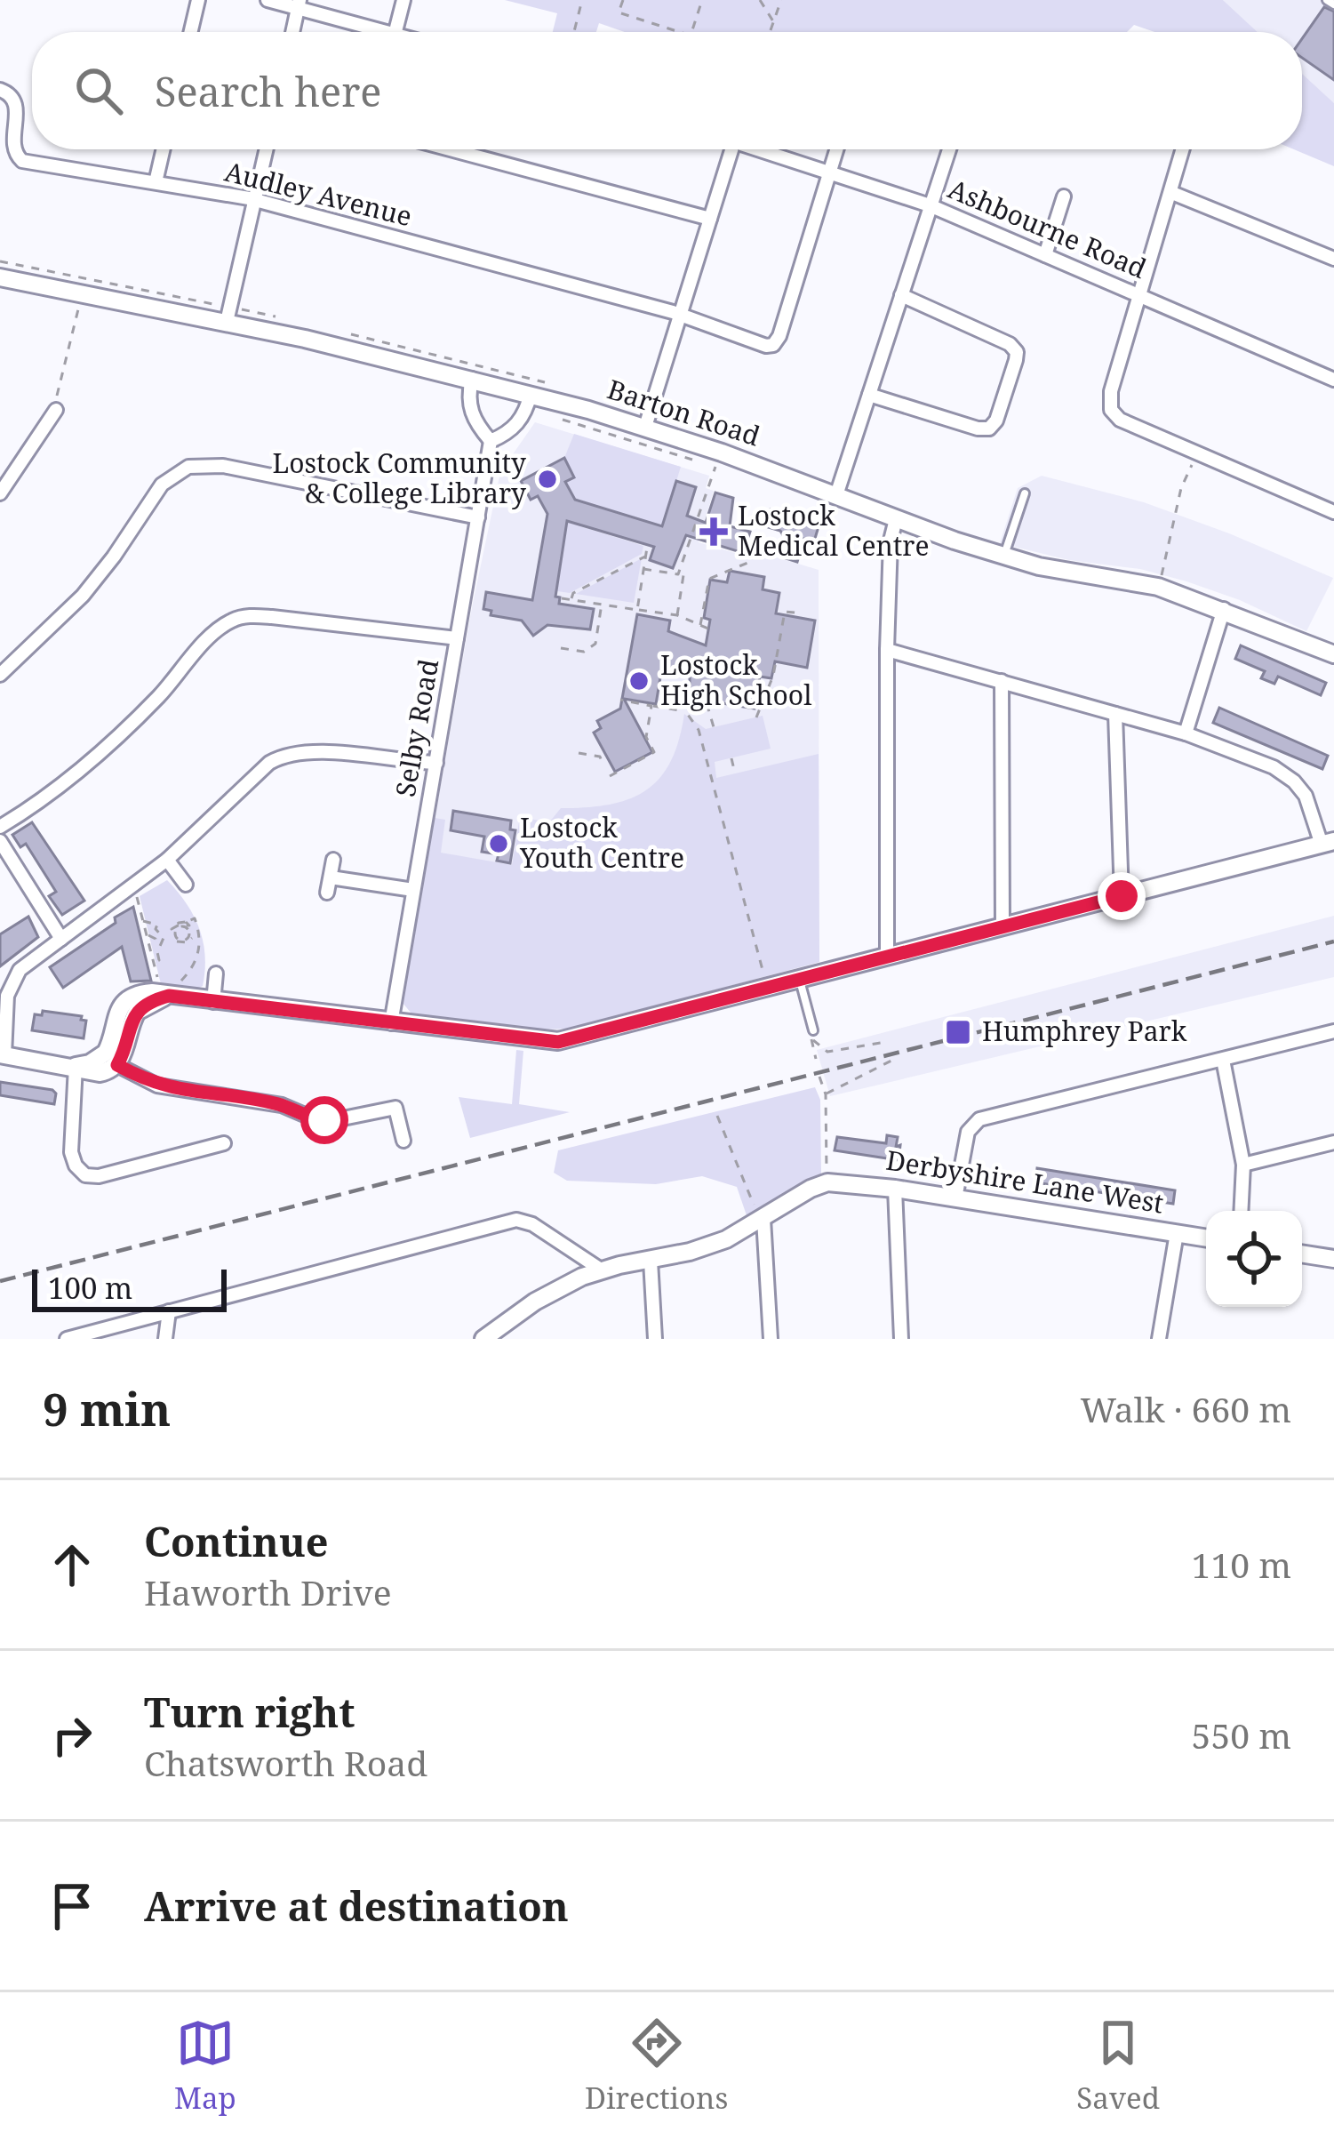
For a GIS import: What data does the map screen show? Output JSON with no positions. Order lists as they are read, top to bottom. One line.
{"streets":{"street":["Audley Avenue","Ashbourne Road","Barton Road","Selby Road","Derbyshire Lane West"]},"crossings":[["Audley Avenue","Ashbourne Road"]],"places":{"other":["Lostock Community & College Library","Lostock High School","Lostock Youth Centre"],"health":["Lostock Medical Centre"],"transit":["Humphrey Park"]},"scale_bar":"100 m","page":{"search":"Search here","scale":"100 m","heading":["9 min","Walk · 660 m"],"list":[["Continue","Haworth Drive","110 m"],["Turn right","Chatsworth Road","550 m"],"Arrive at destination"],"nav":["Map","Directions","Saved"]}}
